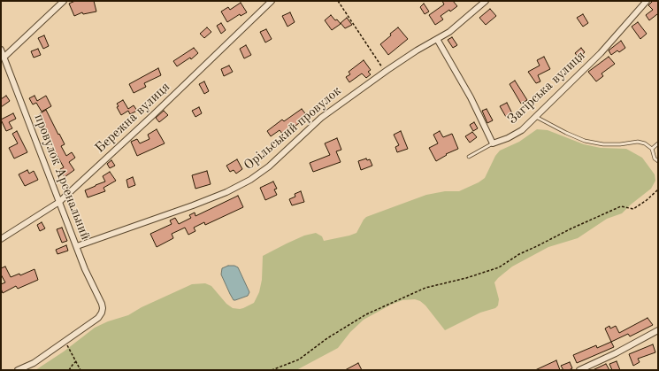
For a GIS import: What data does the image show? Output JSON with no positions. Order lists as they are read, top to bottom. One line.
{"streets":{"street":["Загірська вулиця","Бережна вулиця","Орільський провулок","провулок Арсенальний"]},"crossings":[["Бережна вулиця","провулок Арсенальний"],["Орільський провулок","провулок Арсенальний"]]}
